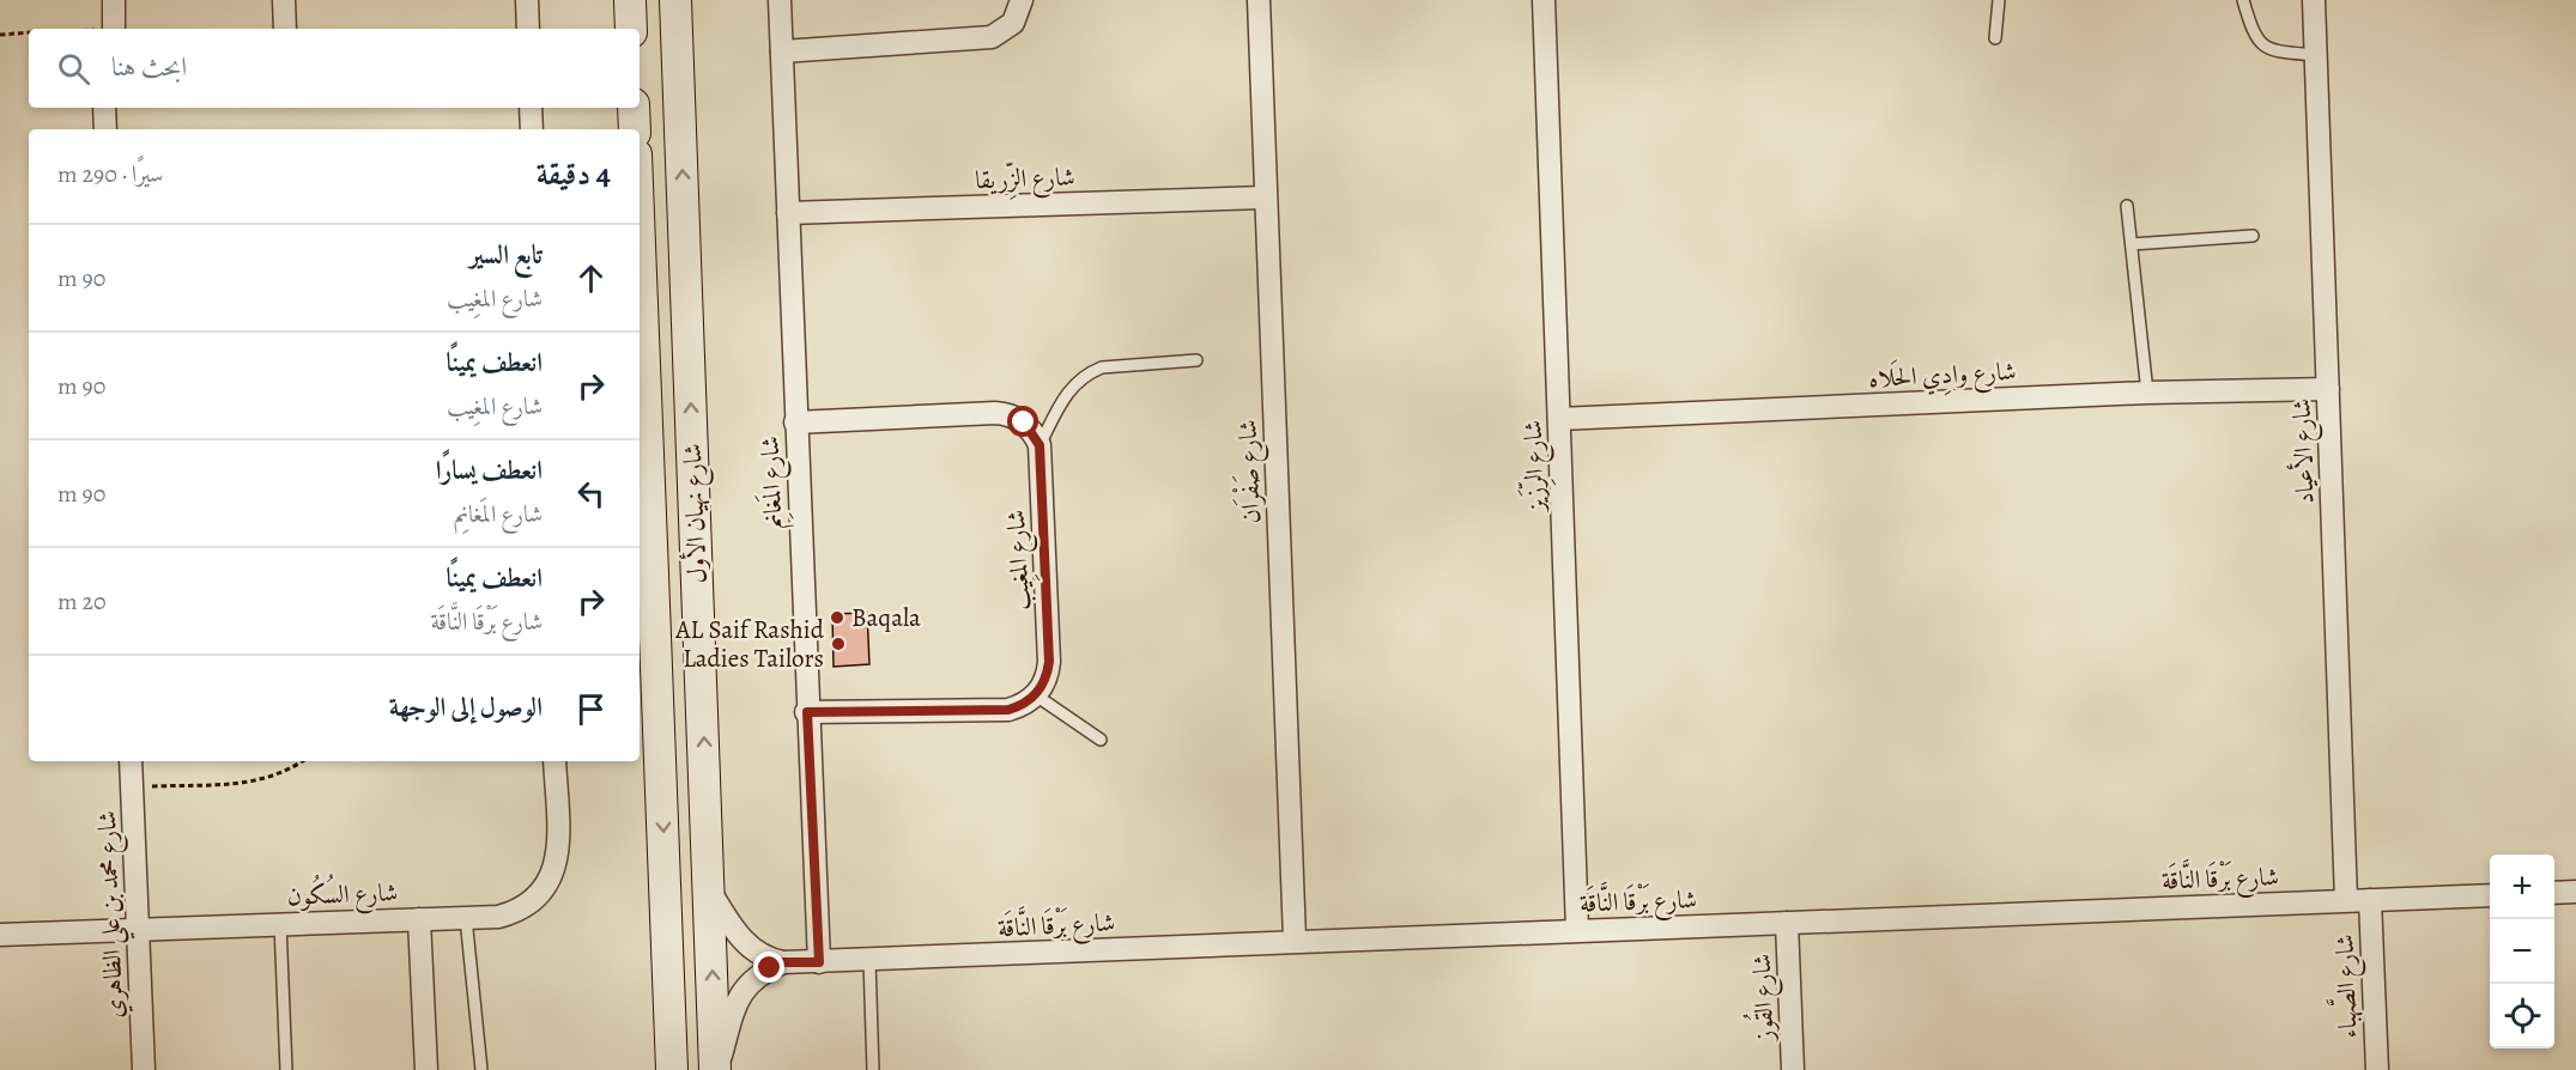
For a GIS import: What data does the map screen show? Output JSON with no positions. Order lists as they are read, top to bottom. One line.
{"streets":{"main road":["شارع نهيان الأول"],"street":["شارع الزِّريقا","شارع وادِي الحَلاه","شارع الأعياد","شارع الرِّزَيز","شارع صَفْرَان","شارع المَغانِم","شارع المغِيب","شارع بَرْقَا النَّاقَة","شارع السُكُون","شارع محمد بن علي الظاهري","شارع الصَّهباء","شارع القُوز"]},"crossings":[["شارع الزِّريقا","شارع صَفْرَان"],["شارع الزِّريقا","شارع المَغانِم"],["شارع وادِي الحَلاه","شارع الأعياد"],["شارع وادِي الحَلاه","شارع الرِّزَيز"],["شارع الأعياد","شارع بَرْقَا النَّاقَة"],["شارع الرِّزَيز","شارع بَرْقَا النَّاقَة"],["شارع صَفْرَان","شارع بَرْقَا النَّاقَة"],["شارع المَغانِم","شارع بَرْقَا النَّاقَة"],["شارع نهيان الأول","شارع بَرْقَا النَّاقَة"],["شارع بَرْقَا النَّاقَة","شارع الصَّهباء"],["شارع بَرْقَا النَّاقَة","شارع القُوز"],["شارع السُكُون","شارع محمد بن علي الظاهري"]],"places":["Baqala","AL Saif Rashid Ladies Tailors"],"page":{"search":"ابحث هنا","heading":["4 دقيقة","سيرًا · 290 m"],"list":[["تابع السير","شارع المغِيب","90 m"],["انعطف يمينًا","شارع المغِيب","90 m"],["انعطف يسارًا","شارع المَغانِم","90 m"],["انعطف يمينًا","شارع بَرْقَا النَّاقَة","20 m"],"الوصول إلى الوجهة"],"map_buttons":["+","−"]}}
